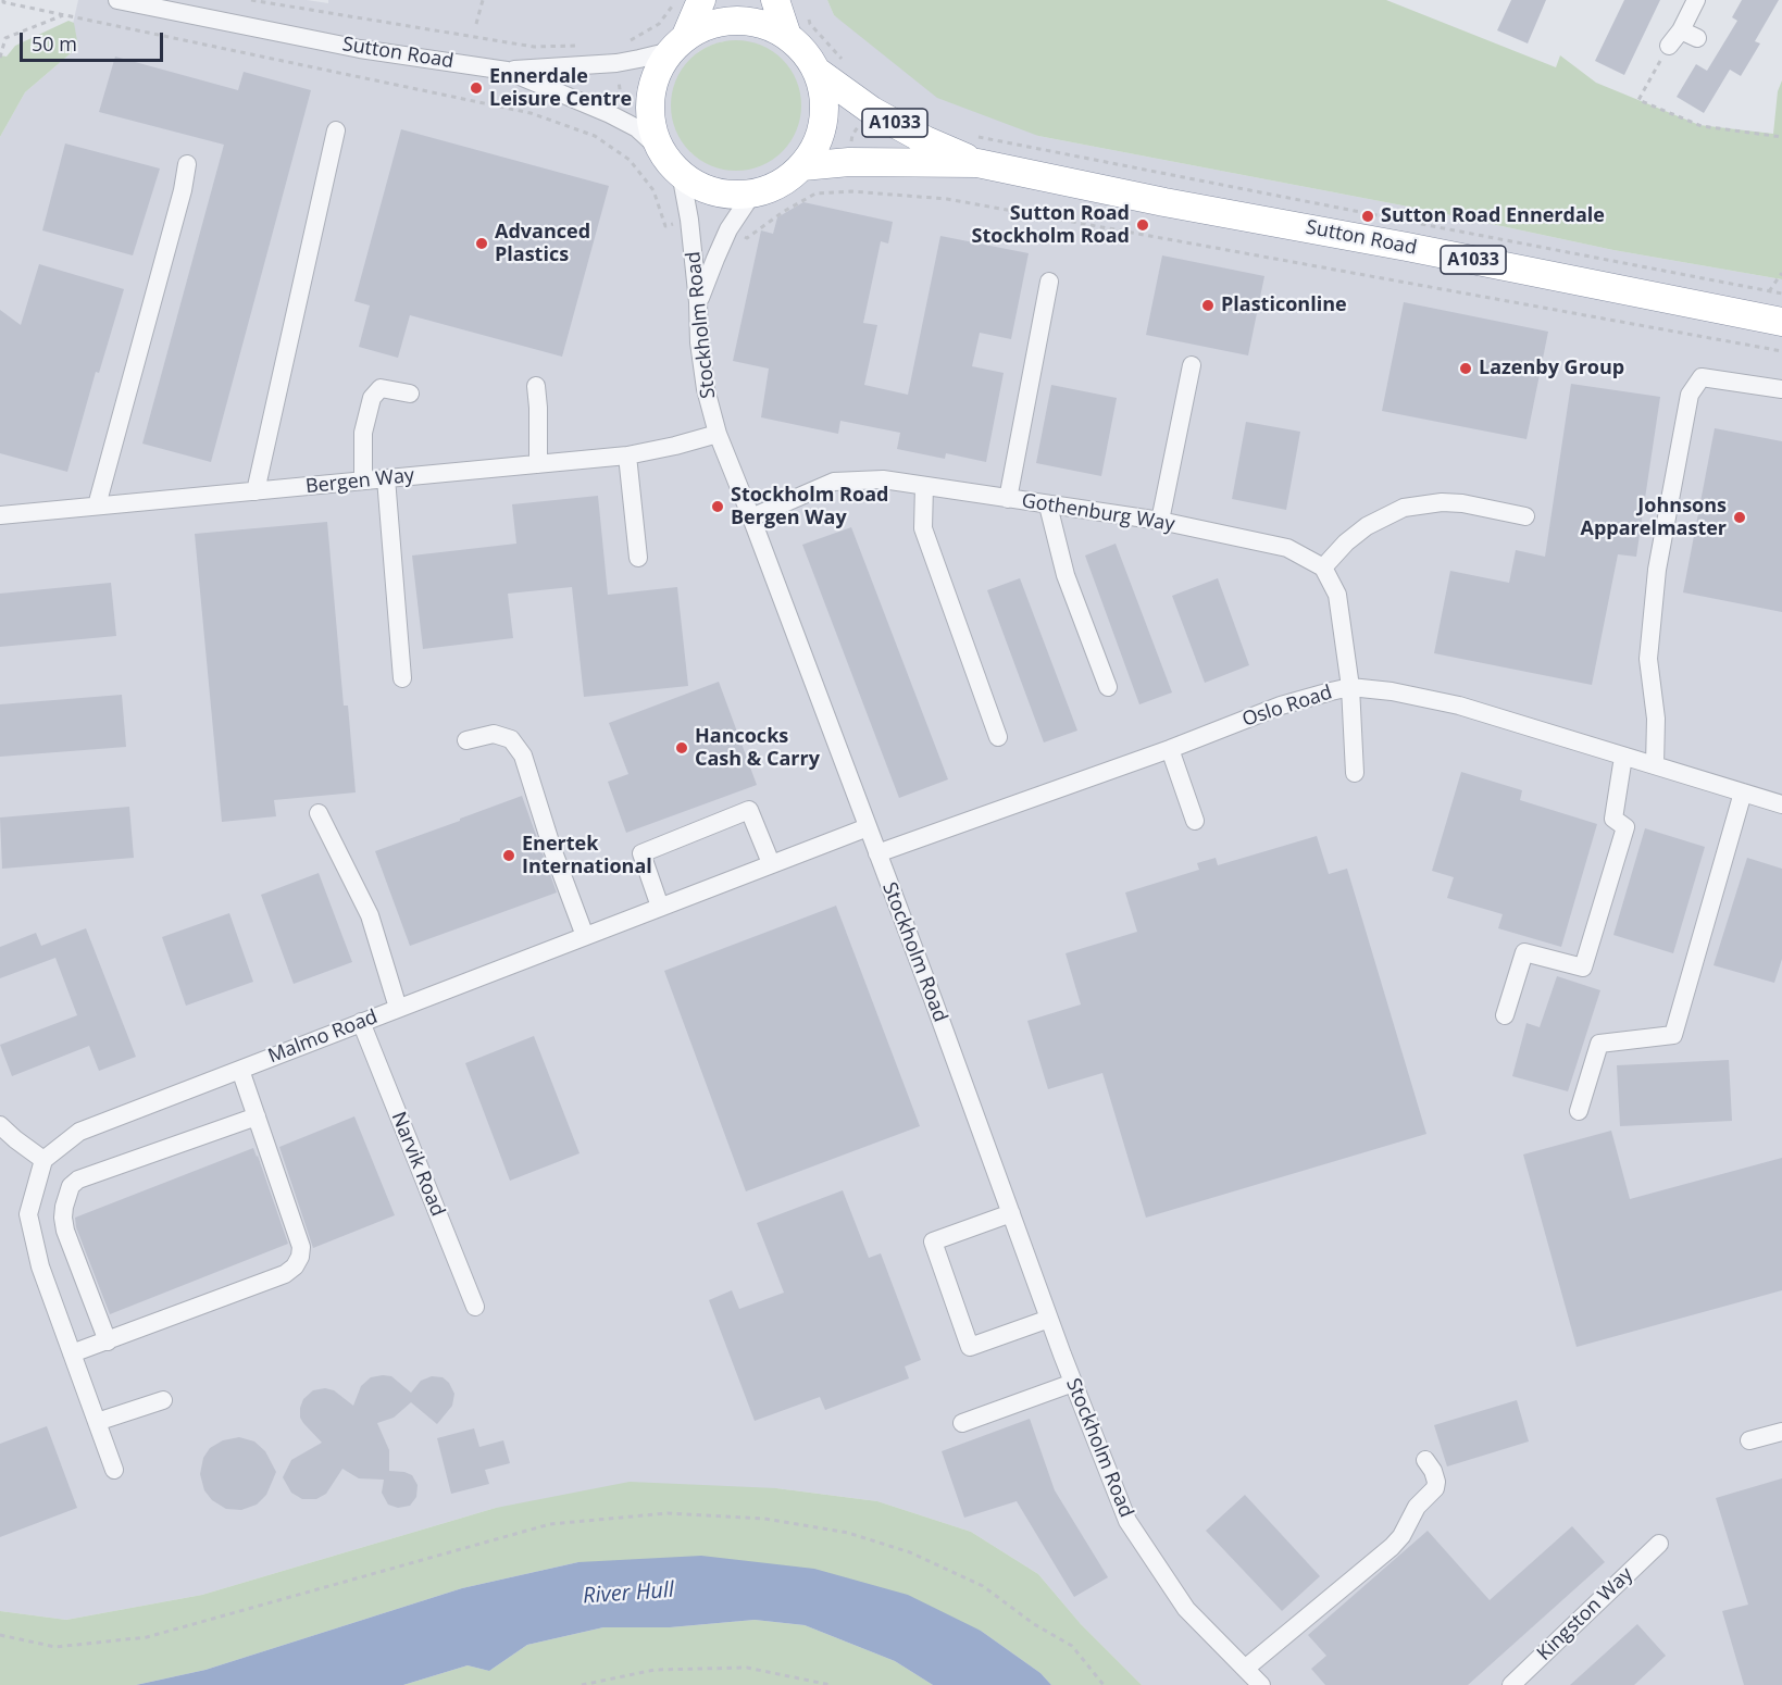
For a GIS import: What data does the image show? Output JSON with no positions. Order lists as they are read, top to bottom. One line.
{"streets":{"highway":["Sutton Road","A1033"],"street":["Stockholm Road","Bergen Way","Gothenburg Way","Oslo Road","Malmo Road","Narvik Road","Kingston Way"]},"crossings":[["Sutton Road","A1033"],["Sutton Road","Stockholm Road"],["A1033","Stockholm Road"],["Stockholm Road","Bergen Way"],["Stockholm Road","Gothenburg Way"],["Stockholm Road","Oslo Road"],["Stockholm Road","Malmo Road"],["Malmo Road","Narvik Road"]],"water":["River Hull"],"places":["Ennerdale Leisure Centre","Sutton Road Ennerdale","Sutton Road Stockholm Road","Advanced Plastics","Plasticonline","Lazenby Group","Stockholm Road Bergen Way","Johnsons Apparelmaster","Hancocks Cash & Carry","Enertek International"],"scale_bar":"50 m"}
